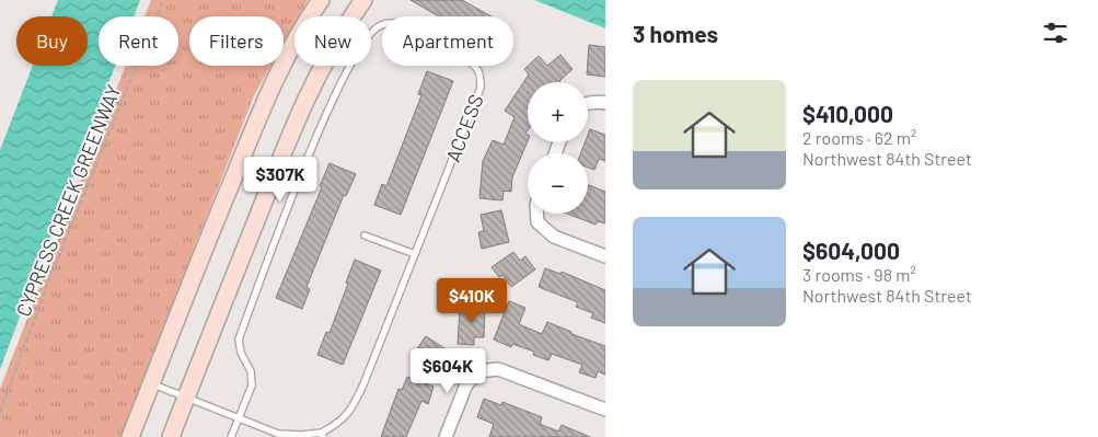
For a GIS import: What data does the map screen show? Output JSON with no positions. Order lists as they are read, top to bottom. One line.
{"streets":{"lane":["ACCESS"],"path":["CYPRESS CREEK GREENWAY"]},"page":{"heading":"3 homes","chip":["Buy","Rent","Filters","New","Apartment"],"list":[{"name":"$410,000","note":"2 rooms · 62 m² · Northwest 84th Street"},{"name":"$604,000","note":"3 rooms · 98 m² · Northwest 84th Street"}],"map_buttons":["+","−"],"price":["$307K","$410K","$604K"]}}
